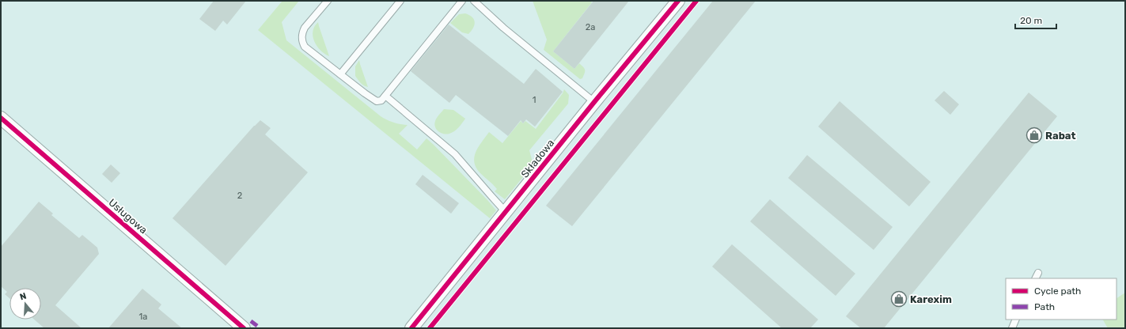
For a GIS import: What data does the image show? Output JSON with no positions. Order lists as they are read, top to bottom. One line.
{"streets":{"street":["Składowa","Usługowa"]},"places":{"shop":["Rabat","Karexim"]},"house_numbers":["2a","1","2","1a"],"legend":["Cycle path","Path"],"scale_bar":"20 m","north":"top"}
